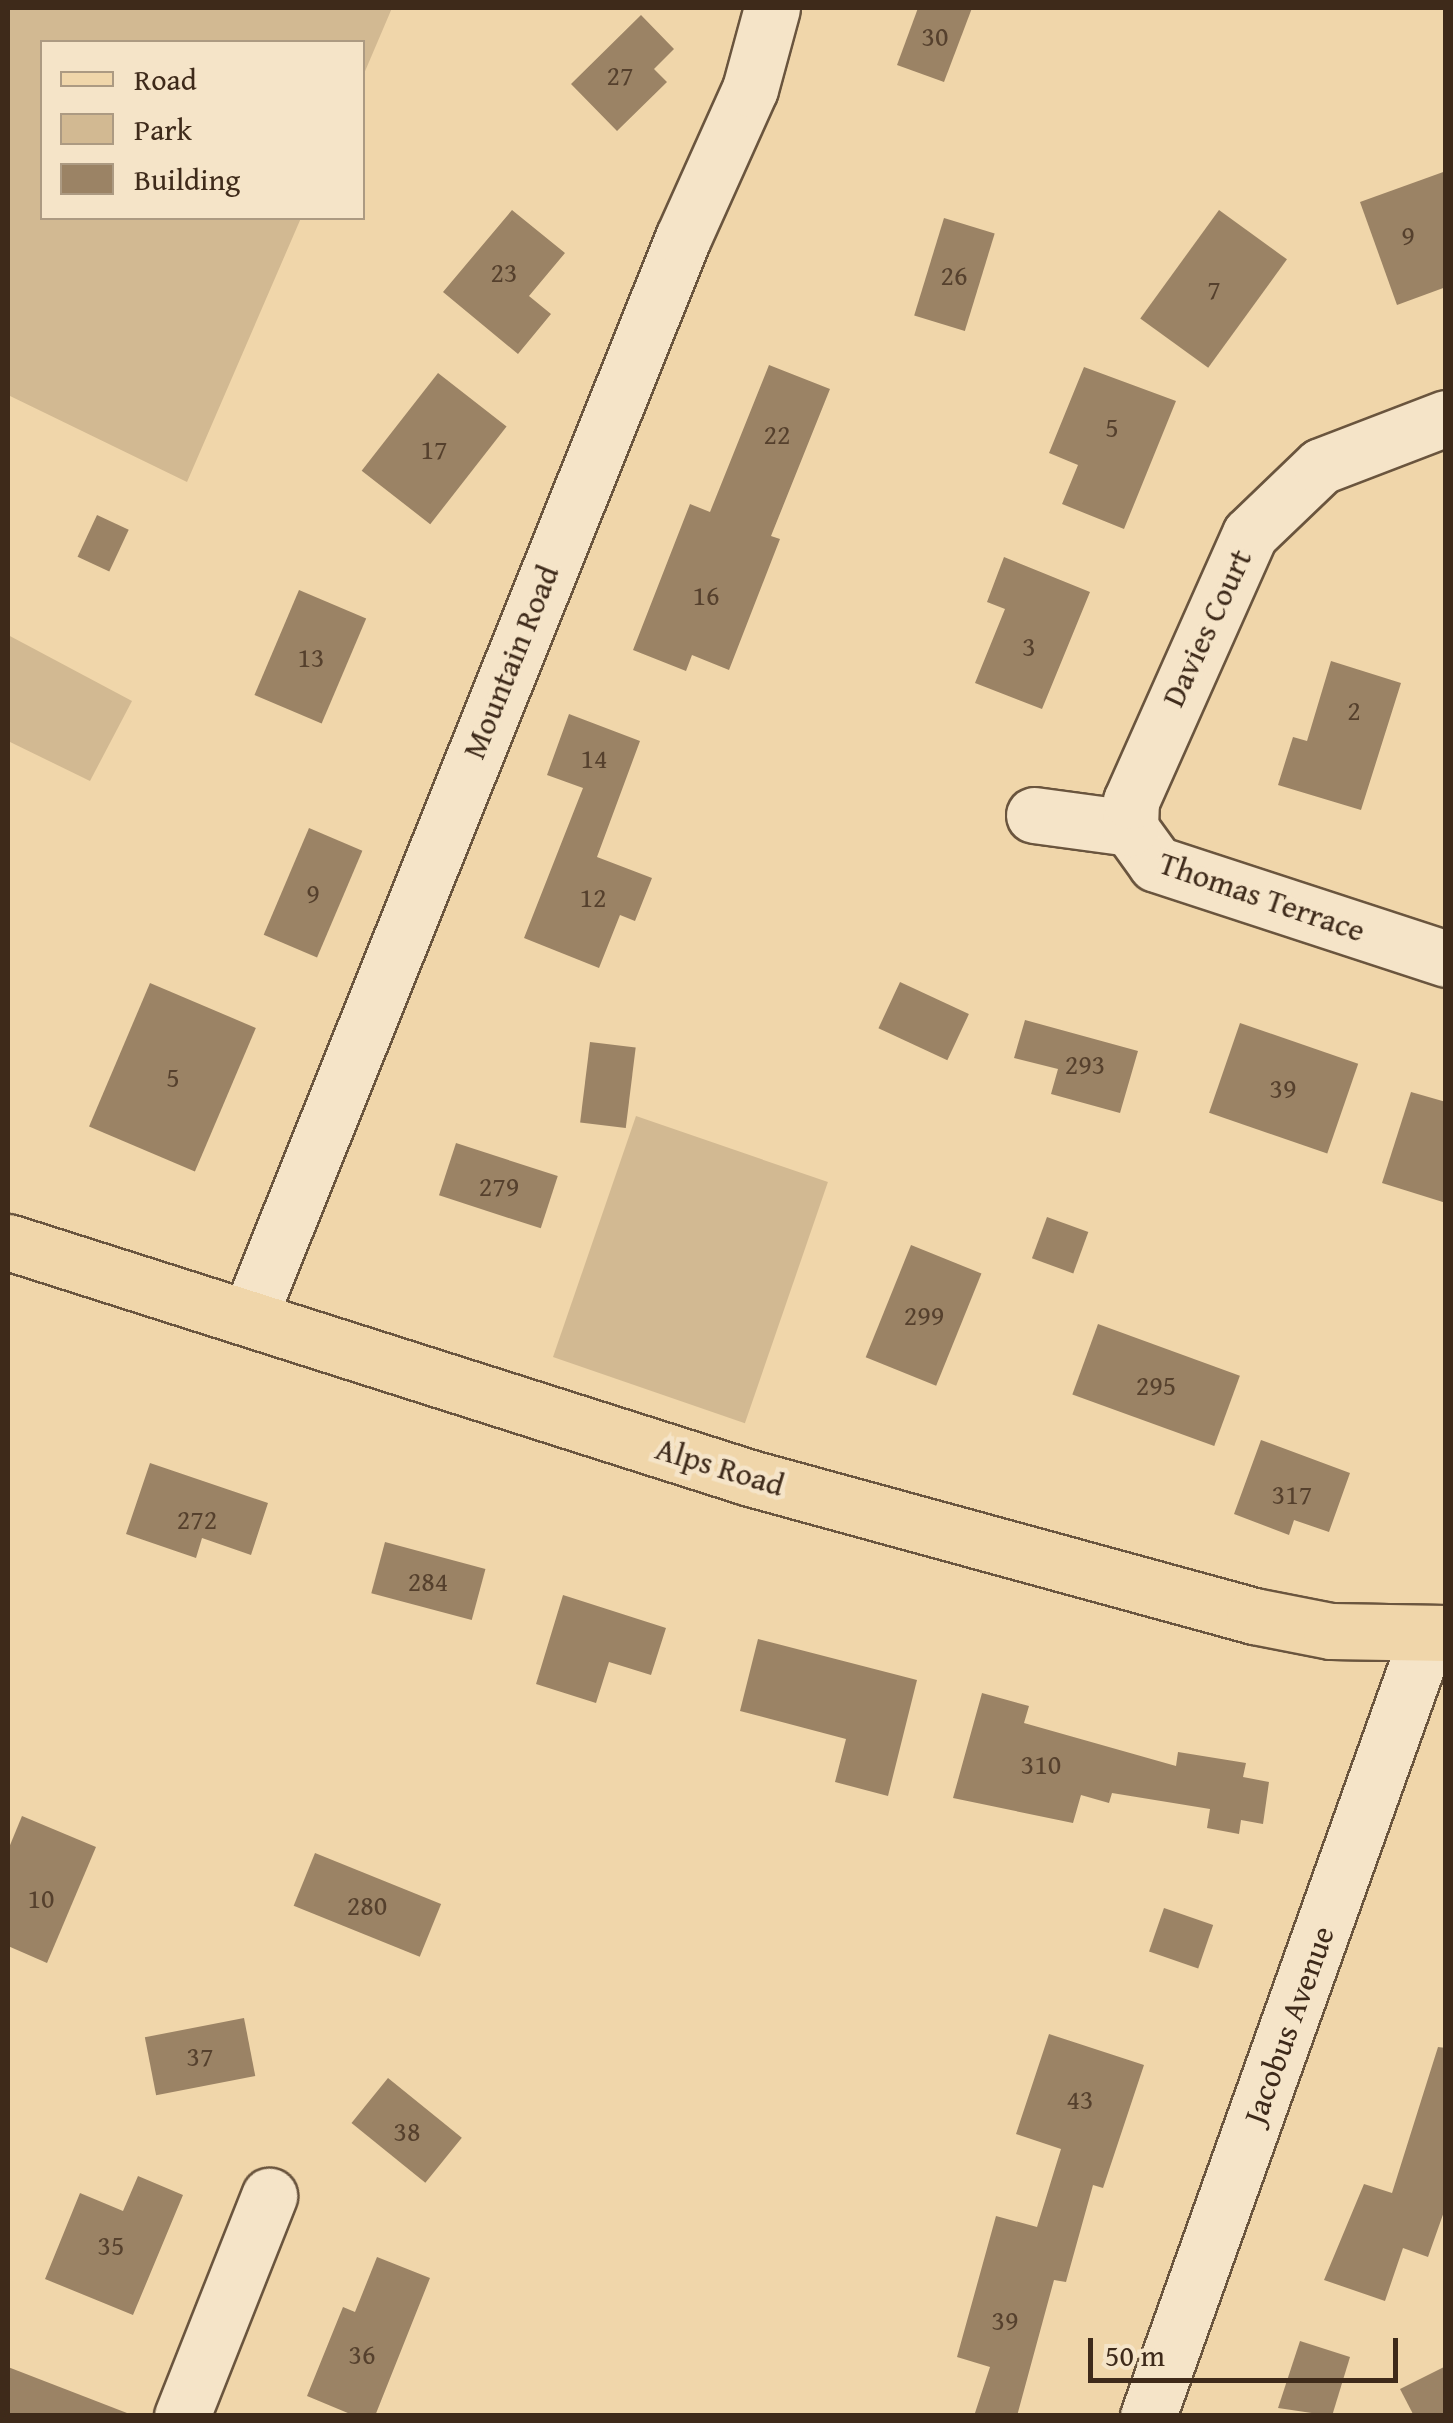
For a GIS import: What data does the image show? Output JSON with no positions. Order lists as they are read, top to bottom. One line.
{"streets":{"main road":["Alps Road"],"street":["Davies Court","Mountain Road","Thomas Terrace","Jacobus Avenue"]},"crossings":[["Davies Court","Thomas Terrace"],["Mountain Road","Alps Road"],["Alps Road","Jacobus Avenue"]],"house_numbers":["30","27","9","23","26","7","5","22","17","16","3","13","2","14","9","12","293","5","39","279","299","295","317","272","284","310","10","280","37","43","38","35","39","36"],"legend":["Road","Park","Building"],"scale_bar":"50 m"}
